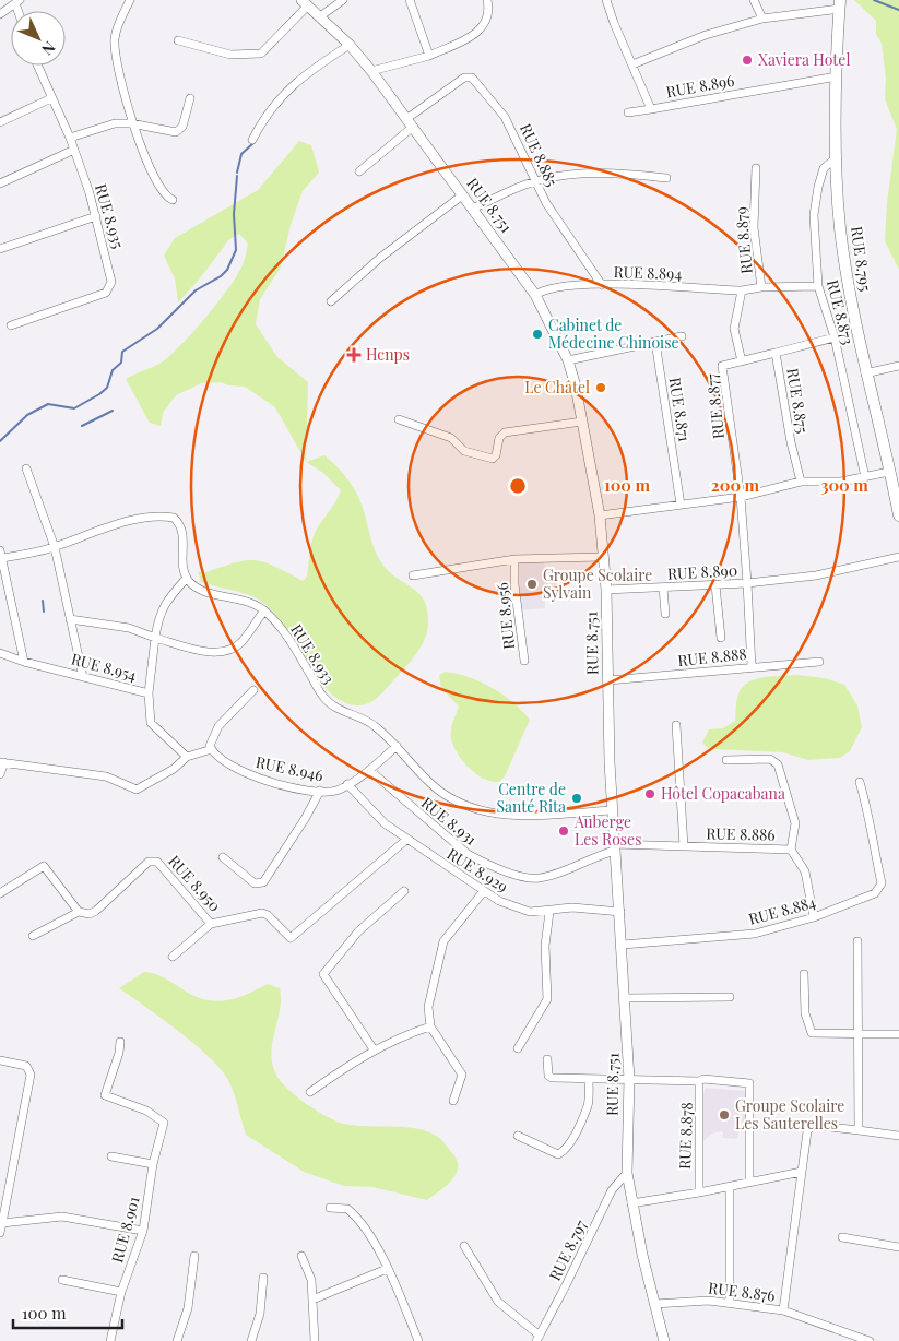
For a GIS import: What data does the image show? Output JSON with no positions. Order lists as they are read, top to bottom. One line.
{"streets":{"highway":["RUE 8.795"],"main road":["RUE 8.751"],"street":["RUE 8.896","RUE 8.885","RUE 8.935","RUE 8.879","RUE 8.894","RUE 8.873","RUE 8.875","RUE 8.877","RUE 8.871","RUE 8.890","RUE 8.956","RUE 8.933","RUE 8.888","RUE 8.954","RUE 8.946","RUE 8.931","RUE 8.886","RUE 8.929","RUE 8.950","RUE 8.884","RUE 8.878","RUE 8.901","RUE 8.797","RUE 8.876"]},"crossings":[["RUE 8.896","RUE 8.795"],["RUE 8.885","RUE 8.751"],["RUE 8.885","RUE 8.894"],["RUE 8.751","RUE 8.894"],["RUE 8.751","RUE 8.890"],["RUE 8.751","RUE 8.933"],["RUE 8.751","RUE 8.888"],["RUE 8.751","RUE 8.931"],["RUE 8.751","RUE 8.886"],["RUE 8.751","RUE 8.929"],["RUE 8.751","RUE 8.884"],["RUE 8.751","RUE 8.878"],["RUE 8.751","RUE 8.797"],["RUE 8.751","RUE 8.876"],["RUE 8.879","RUE 8.894"],["RUE 8.879","RUE 8.873"],["RUE 8.795","RUE 8.873"],["RUE 8.873","RUE 8.875"],["RUE 8.875","RUE 8.877"],["RUE 8.877","RUE 8.890"],["RUE 8.933","RUE 8.954"],["RUE 8.933","RUE 8.946"],["RUE 8.946","RUE 8.931"],["RUE 8.946","RUE 8.929"],["RUE 8.931","RUE 8.886"],["RUE 8.929","RUE 8.950"]],"places":{"other":["Xaviera Hotel","Cabinet de Médecine Chinoise","Le Châtel","Groupe Scolaire Sylvain","Hôtel Copacabana","Centre de Santé Rita","Auberge Les Roses","Groupe Scolaire Les Sauterelles"],"health":["Hcnps"]},"scale_bar":"100 m","north":"bottom right","rings":["100 m","200 m","300 m"]}
